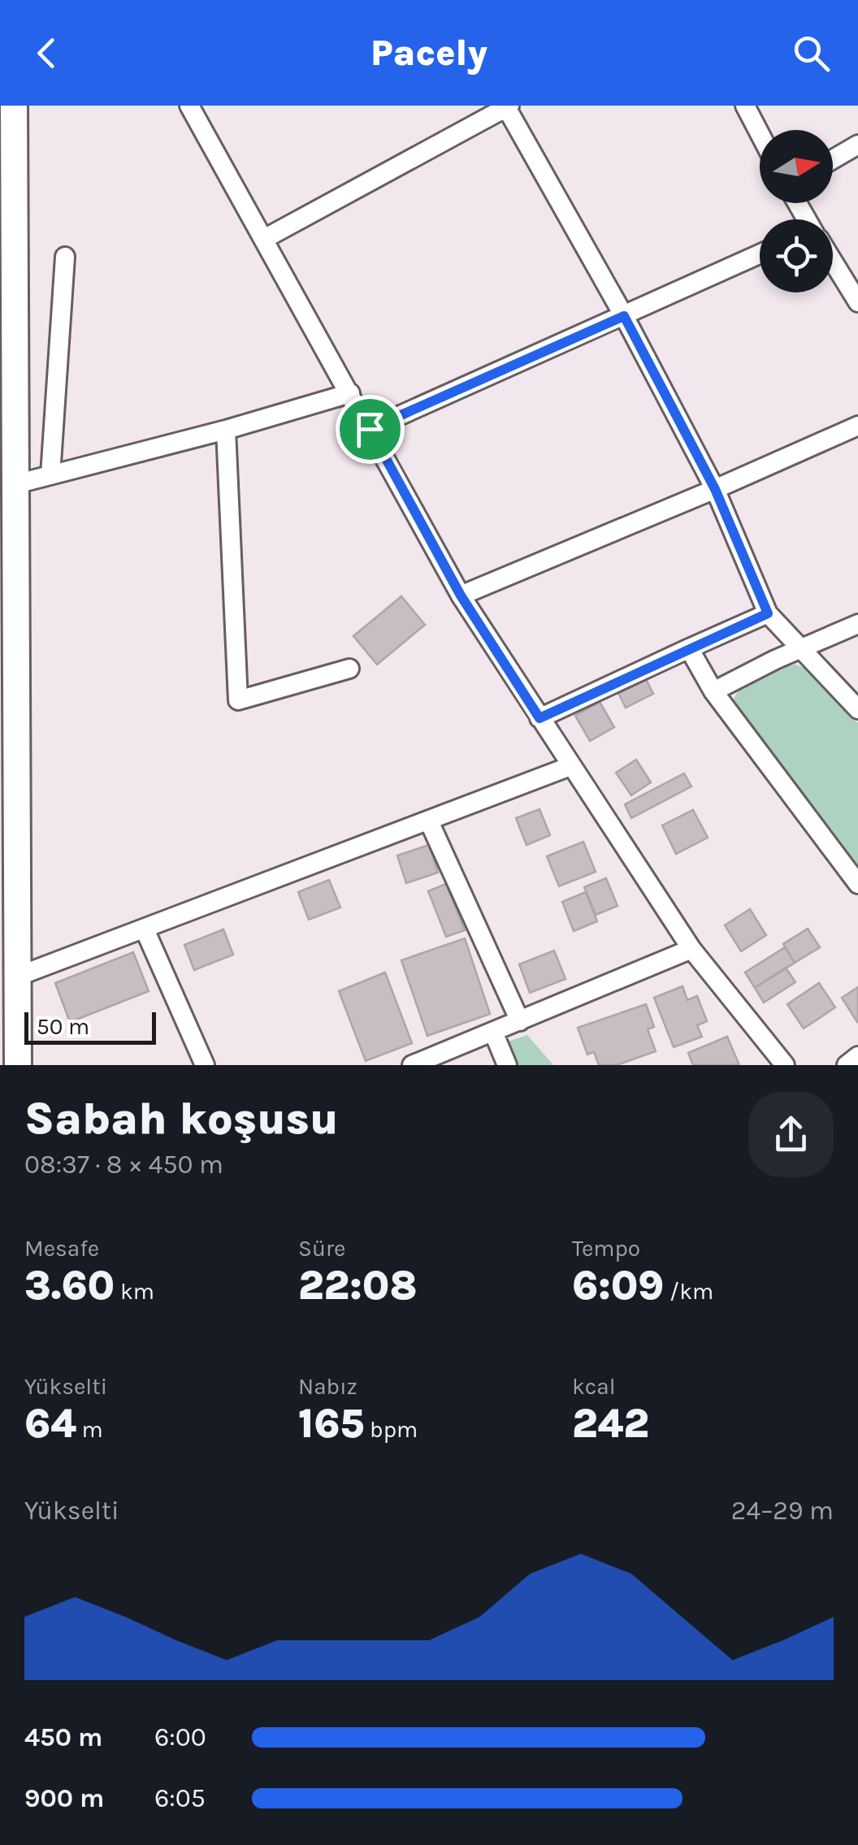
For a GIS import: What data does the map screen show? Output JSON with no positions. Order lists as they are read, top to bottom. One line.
{"scale_bar":"50 m","north":"right","page":{"header":"Pacely","scale":"50 m","heading":["Sabah koşusu","08:37 · 8 × 450 m"],"stats":[["Mesafe","3.60 km"],["Süre","22:08"],["Tempo","6:09 /km"],["Yükselti","64 m"],["Nabız","165 bpm"],["kcal","242"]],"chart":["Yükselti","24–29 m"],"list":[{"name":"450 m","note":"6:00"},{"name":"900 m","note":"6:05"}]}}
